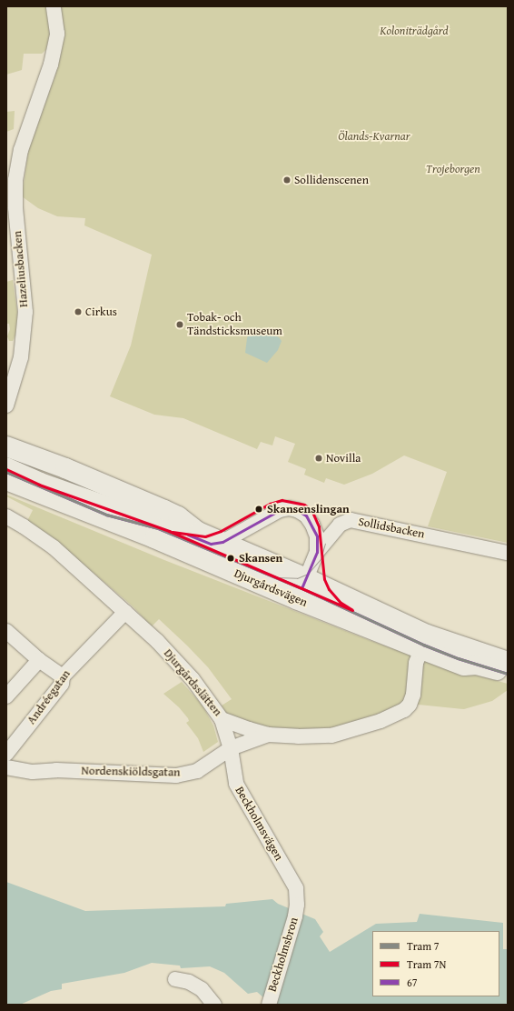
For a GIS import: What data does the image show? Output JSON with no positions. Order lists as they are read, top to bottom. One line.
{"streets":{"street":["Hazeliusbacken","Sollidsbacken","Djurgårdsvägen","Djurgårdsslätten","Andréegatan","Nordenskiöldsgatan","Beckholmsvägen","Beckholmsbron"]},"crossings":[["Sollidsbacken","Djurgårdsvägen"],["Djurgårdsvägen","Djurgårdsslätten"],["Djurgårdsslätten","Andréegatan"],["Djurgårdsslätten","Nordenskiöldsgatan"],["Djurgårdsslätten","Beckholmsvägen"],["Nordenskiöldsgatan","Beckholmsvägen"],["Beckholmsvägen","Beckholmsbron"]],"parks":["Koloniträdgård","Ölands-Kvarnar","Trojeborgen"],"places":["Sollidenscenen","Cirkus","Tobak- och Tändsticksmuseum","Novilla","Skansenslingan","Skansen"],"lines":["tram line 7N","tram line 7","transit line 67"],"legend":["Tram 7","Tram 7N","67"]}
